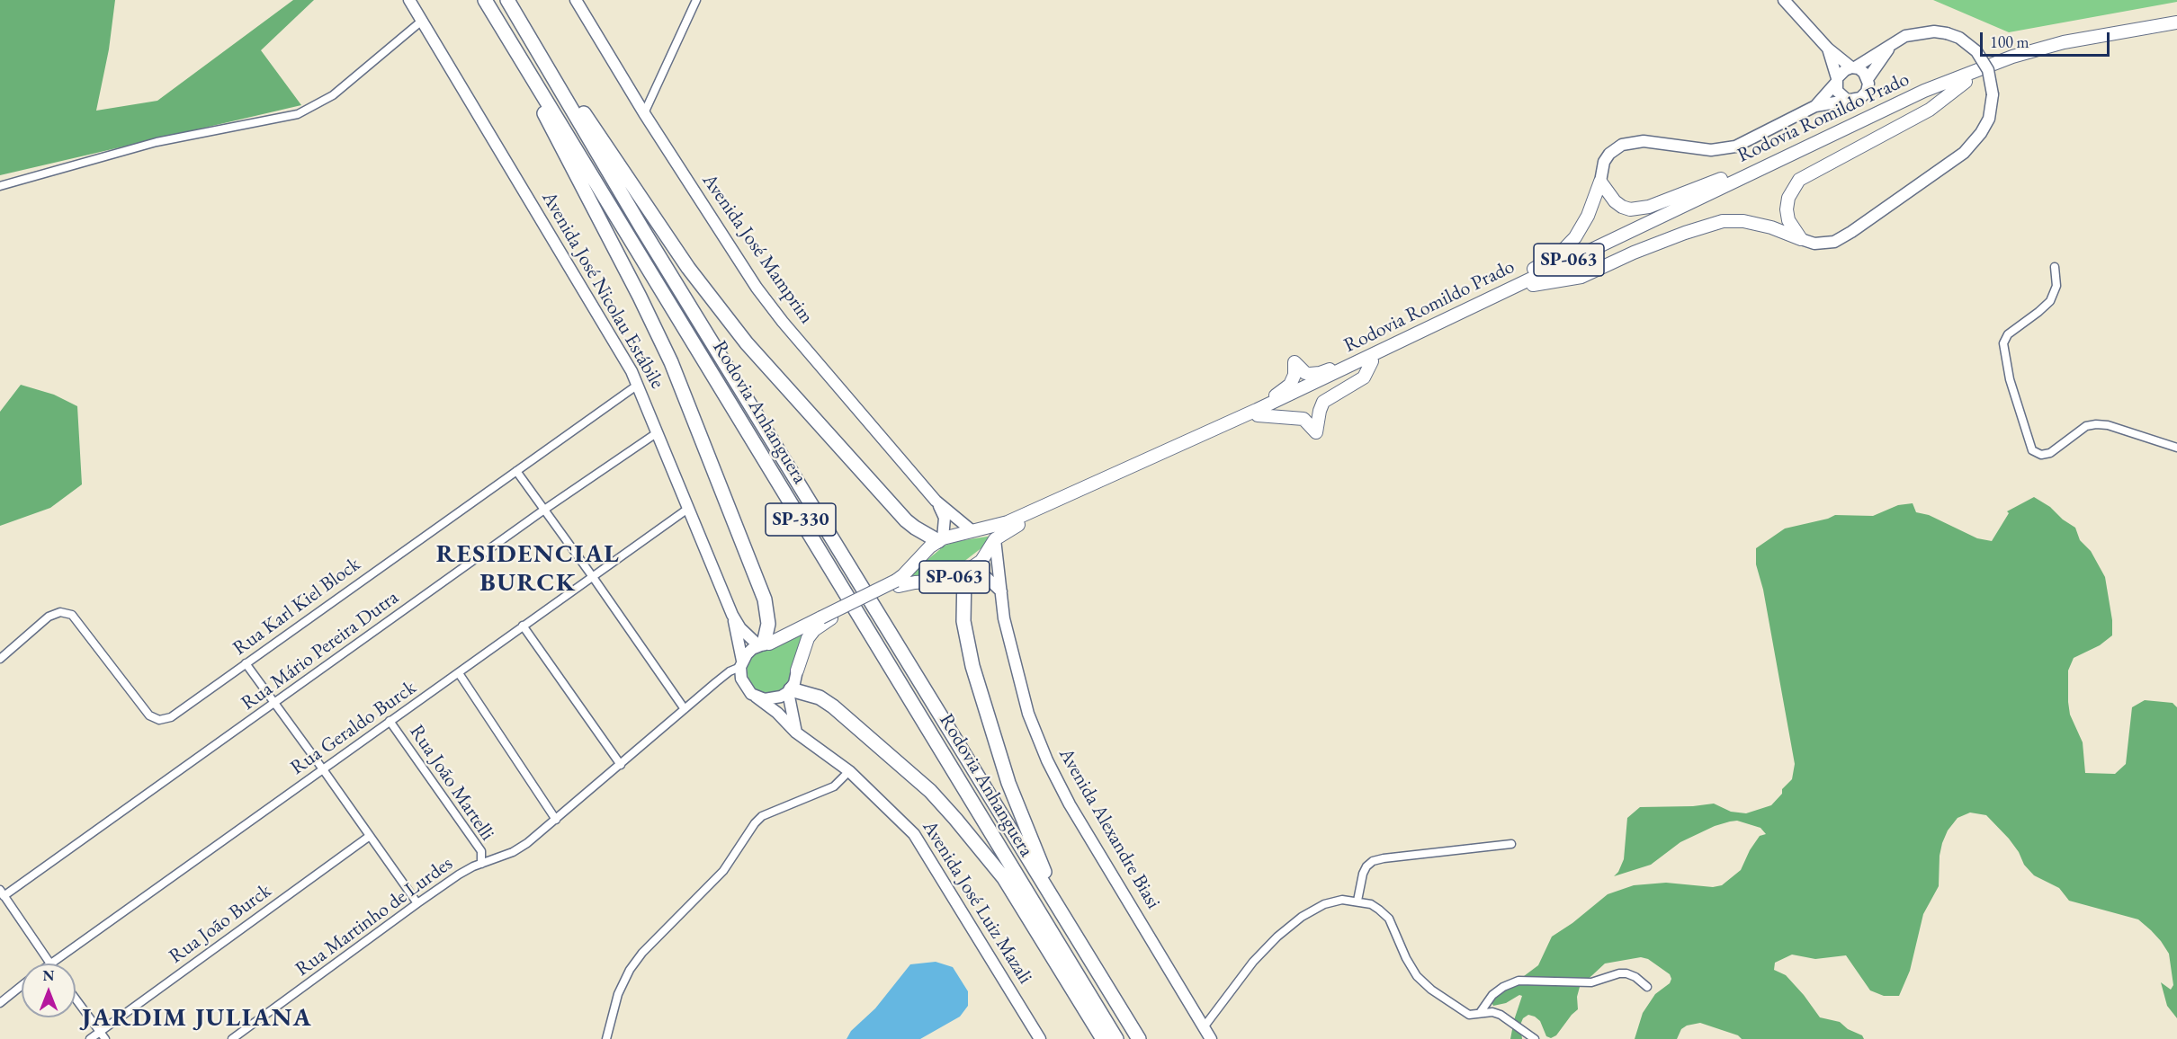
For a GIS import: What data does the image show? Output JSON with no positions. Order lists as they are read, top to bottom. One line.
{"streets":{"highway":["Rodovia Anhanguera","SP-330"],"main road":["Rodovia Romildo Prado","Avenida José Mamprim","SP-063","Avenida José Nicolau Estábile","Avenida Alexandre Biasi","Avenida José Luiz Mazali"],"street":["Rua Karl Kiel Block","Rua Mário Pereira Dutra","Rua Geraldo Burck","Rua João Martelli","Rua Martinho de Lurdes","Rua João Burck"]},"crossings":[["Rodovia Romildo Prado","Avenida José Mamprim"],["Rodovia Romildo Prado","SP-063"],["Rodovia Romildo Prado","Avenida Alexandre Biasi"],["Avenida José Mamprim","SP-063"],["SP-063","Avenida José Nicolau Estábile"],["SP-063","Avenida Alexandre Biasi"],["Avenida José Nicolau Estábile","Rua Karl Kiel Block"],["Avenida José Nicolau Estábile","Rua Mário Pereira Dutra"],["Avenida José Nicolau Estábile","Rua Geraldo Burck"],["Avenida José Nicolau Estábile","Avenida José Luiz Mazali"],["Avenida José Nicolau Estábile","Rua Martinho de Lurdes"],["Rua Geraldo Burck","Rua João Martelli"],["Rua João Martelli","Rua Martinho de Lurdes"]],"districts":["RESIDENCIAL BURCK","JARDIM JULIANA"],"scale_bar":"100 m","north":"top"}
